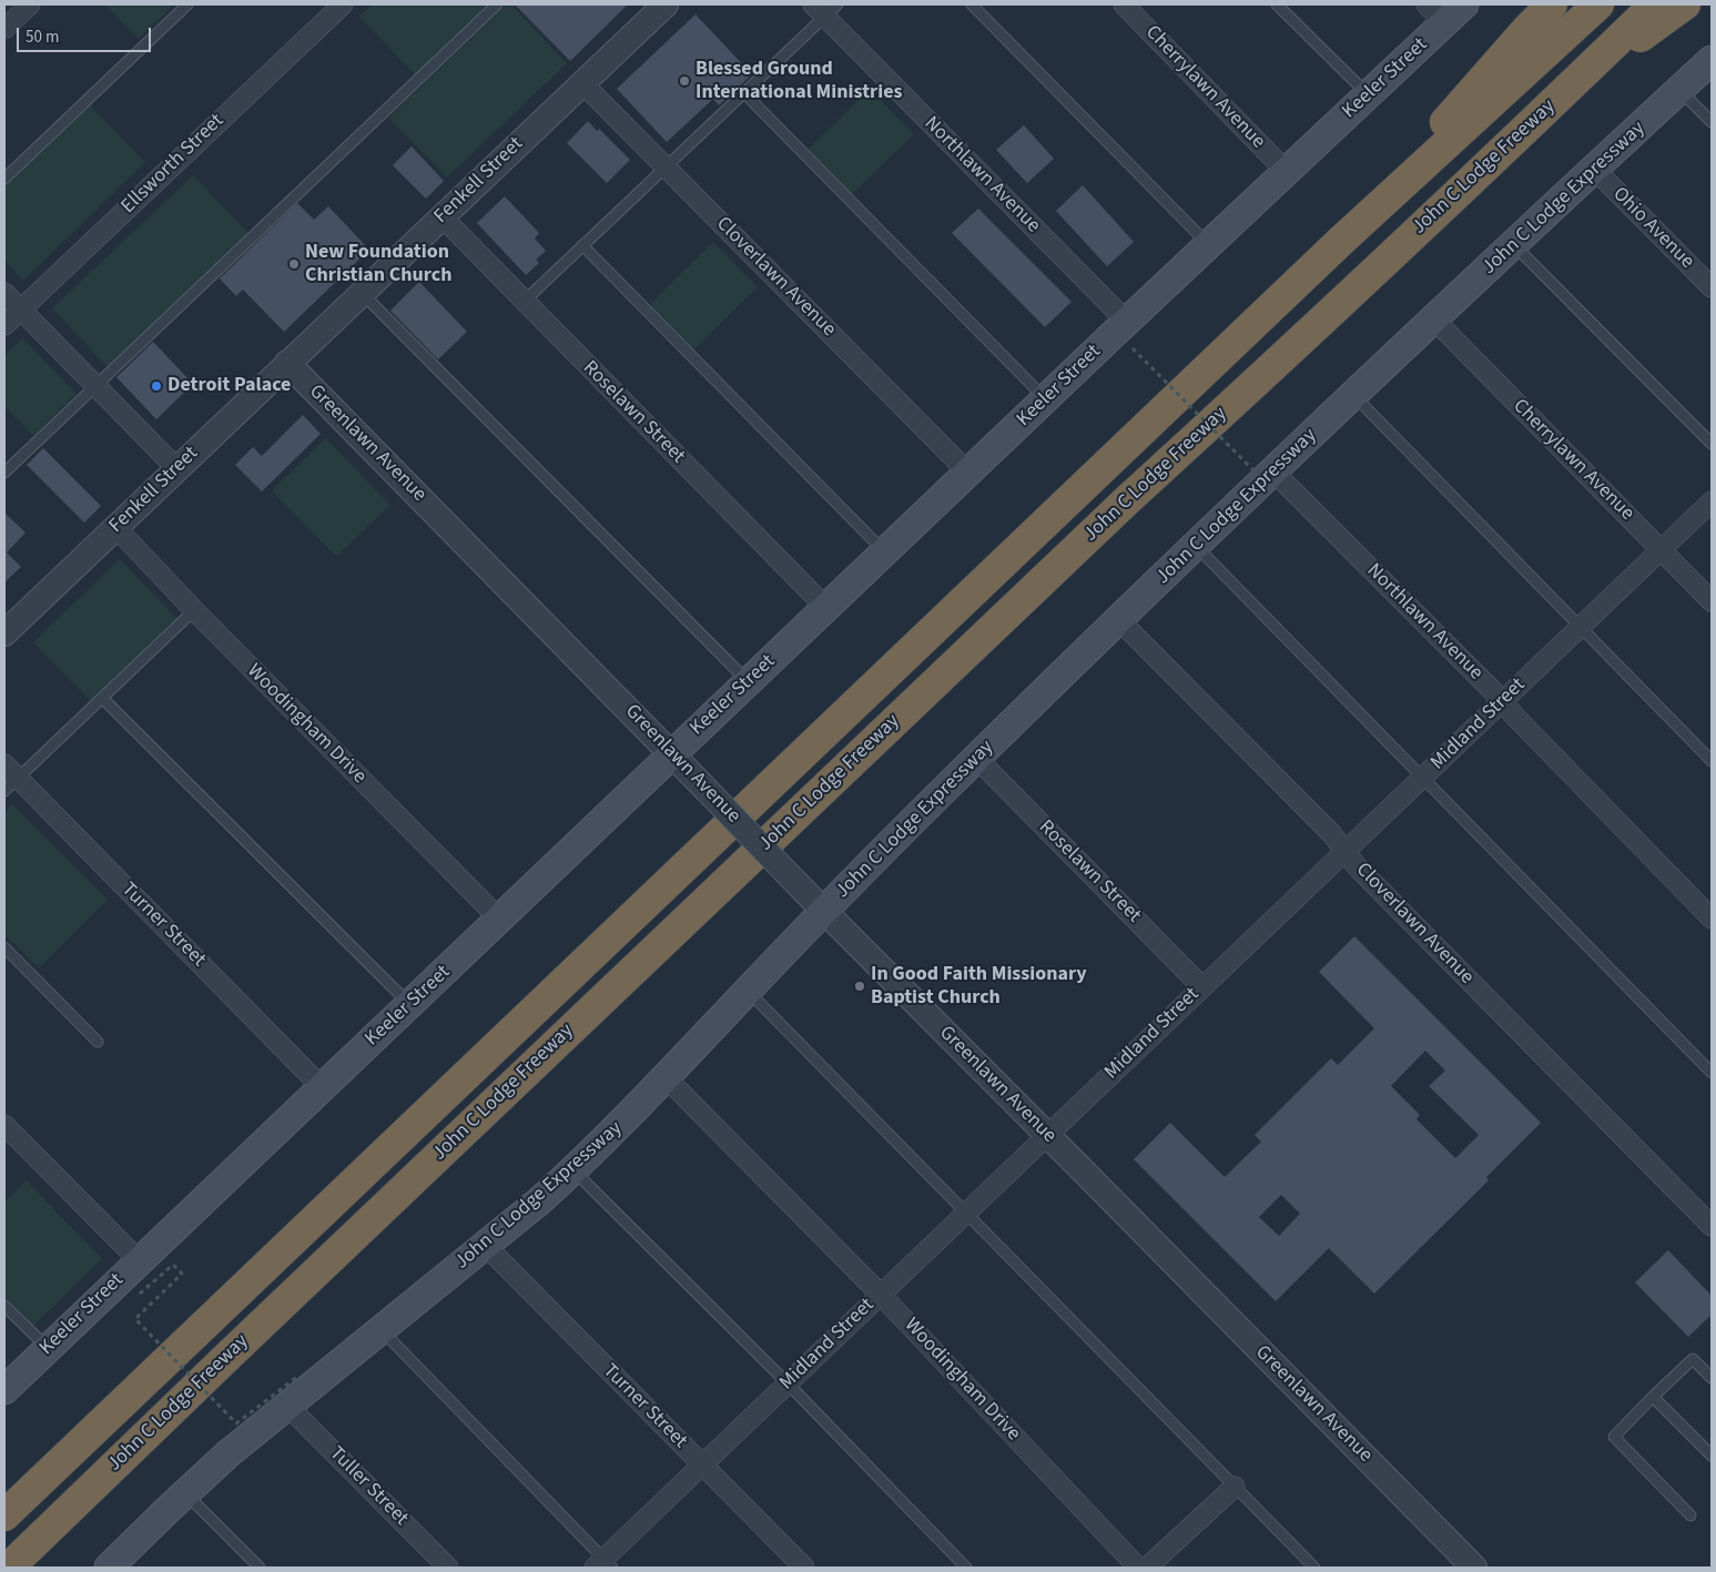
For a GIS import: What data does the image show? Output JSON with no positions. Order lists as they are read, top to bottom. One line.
{"streets":{"highway":["John C Lodge Freeway"],"main road":["Keeler Street","John C Lodge Expressway"],"street":["Cherrylawn Avenue","Ellsworth Street","Northlawn Avenue","Fenkell Street","Ohio Avenue","Cloverlawn Avenue","Roselawn Street","Greenlawn Avenue","Woodingham Drive","Midland Street","Turner Street","Tuller Street"]},"crossings":[["Keeler Street","Cherrylawn Avenue"],["Keeler Street","Northlawn Avenue"],["Keeler Street","Cloverlawn Avenue"],["Keeler Street","Roselawn Street"],["Keeler Street","Greenlawn Avenue"],["Keeler Street","Woodingham Drive"],["Keeler Street","Turner Street"],["Cherrylawn Avenue","John C Lodge Expressway"],["Cherrylawn Avenue","Midland Street"],["Northlawn Avenue","John C Lodge Expressway"],["Northlawn Avenue","Midland Street"],["Fenkell Street","Cloverlawn Avenue"],["Fenkell Street","Roselawn Street"],["Fenkell Street","Greenlawn Avenue"],["Fenkell Street","Woodingham Drive"],["John C Lodge Expressway","Ohio Avenue"],["John C Lodge Expressway","Cloverlawn Avenue"],["John C Lodge Expressway","Roselawn Street"],["John C Lodge Expressway","Greenlawn Avenue"],["John C Lodge Expressway","Woodingham Drive"],["John C Lodge Expressway","Turner Street"],["John C Lodge Expressway","Tuller Street"],["Cloverlawn Avenue","Midland Street"],["Roselawn Street","Midland Street"],["Greenlawn Avenue","Midland Street"],["Woodingham Drive","Midland Street"],["Midland Street","Turner Street"]],"places":["Blessed Ground International Ministries","New Foundation Christian Church","Detroit Palace","In Good Faith Missionary Baptist Church"],"scale_bar":"50 m"}
